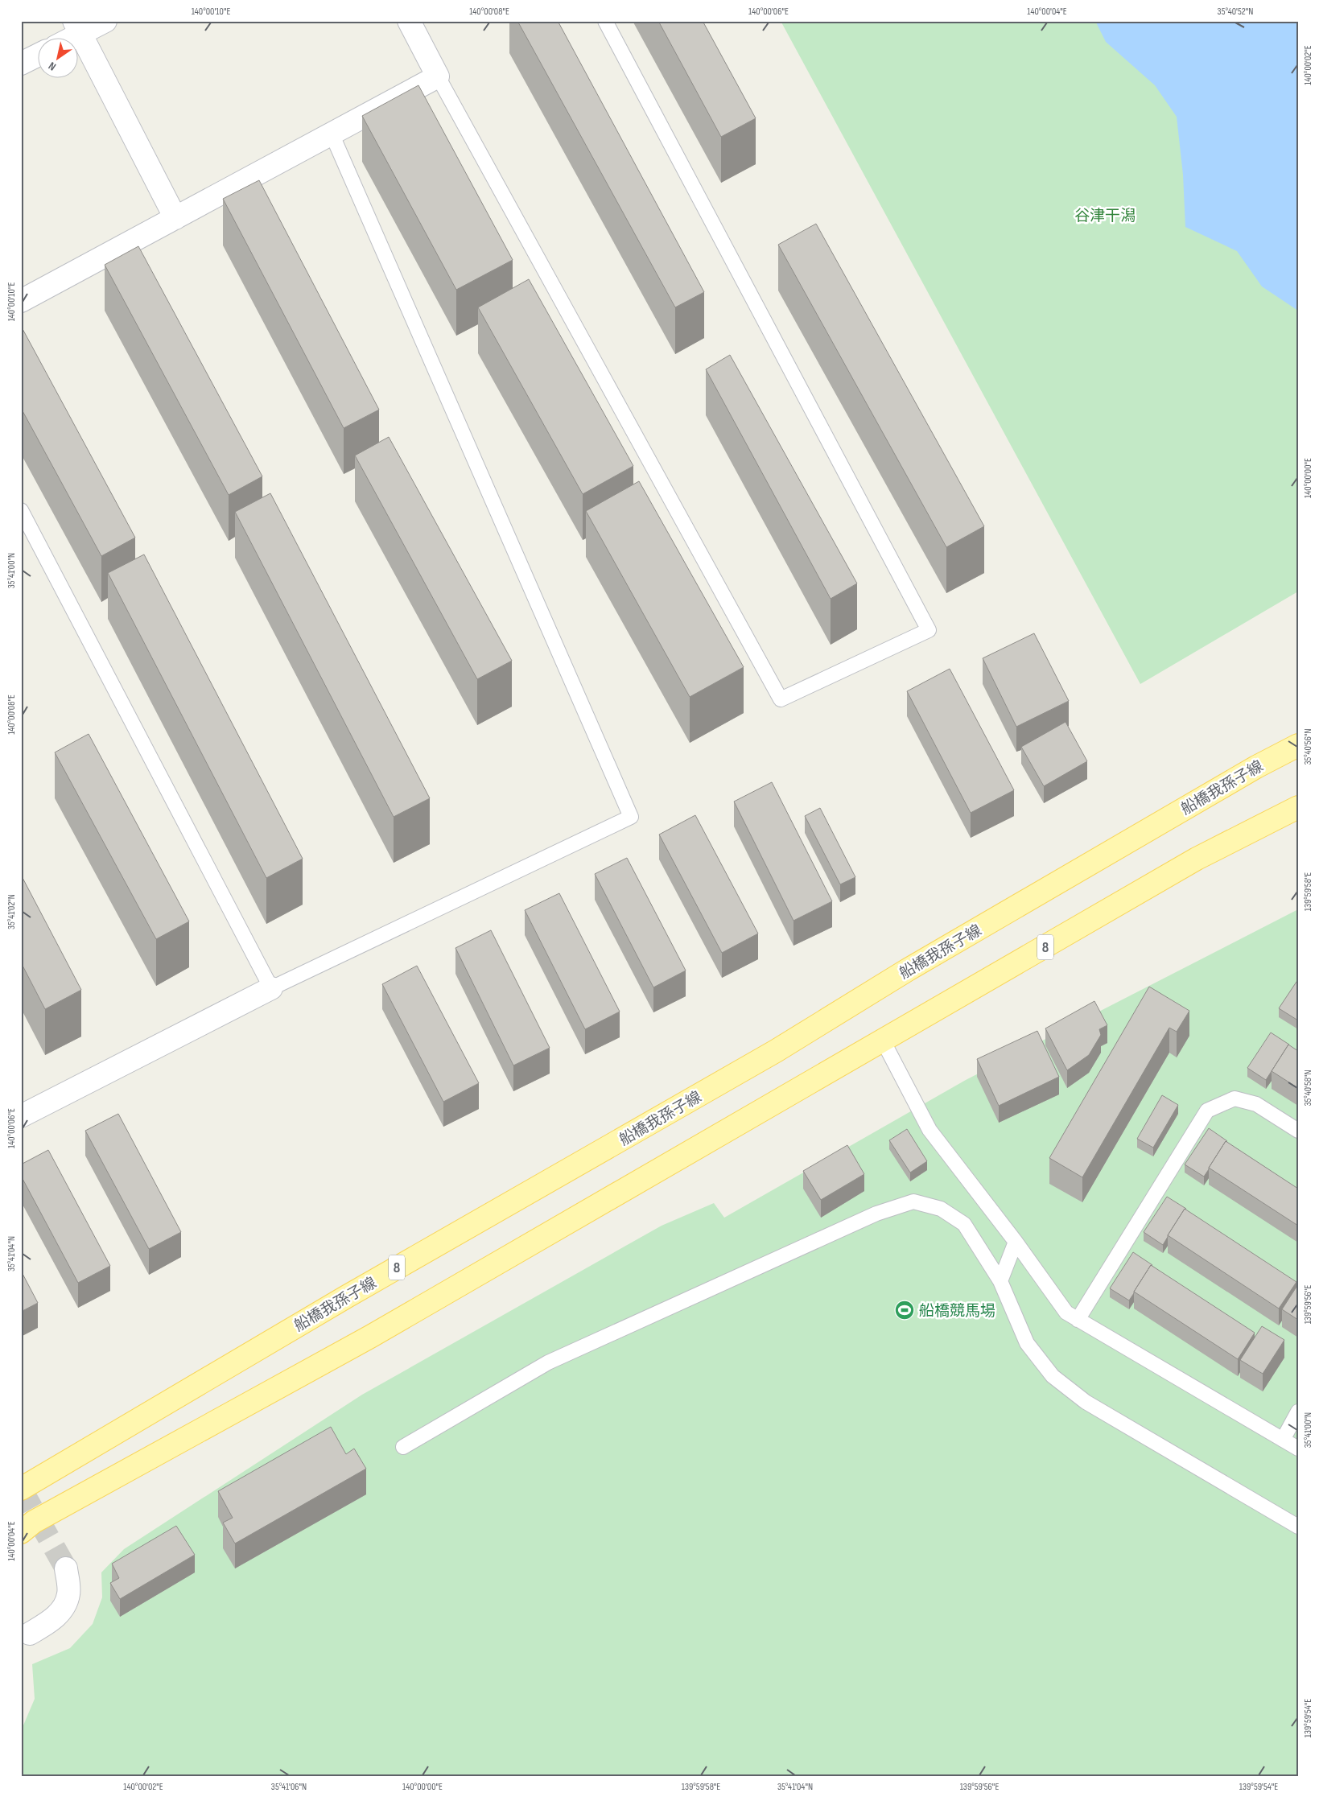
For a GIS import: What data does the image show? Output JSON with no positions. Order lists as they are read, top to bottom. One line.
{"streets":{"main road":["船橋我孫子線","8"]},"parks":["谷津干潟"],"places":{"sports":["船橋競馬場"]},"north":"bottom left","coordinates":["140°00'10\"E","140°00'08\"E","140°00'06\"E","140°00'04\"E","35°40'52\"N","140°00'02\"E","140°00'00\"E","35°41'00\"N","35°40'56\"N","139°59'58\"E","35°41'02\"N","35°40'58\"N","35°41'04\"N","139°59'56\"E","139°59'54\"E","35°41'06\"N"]}
